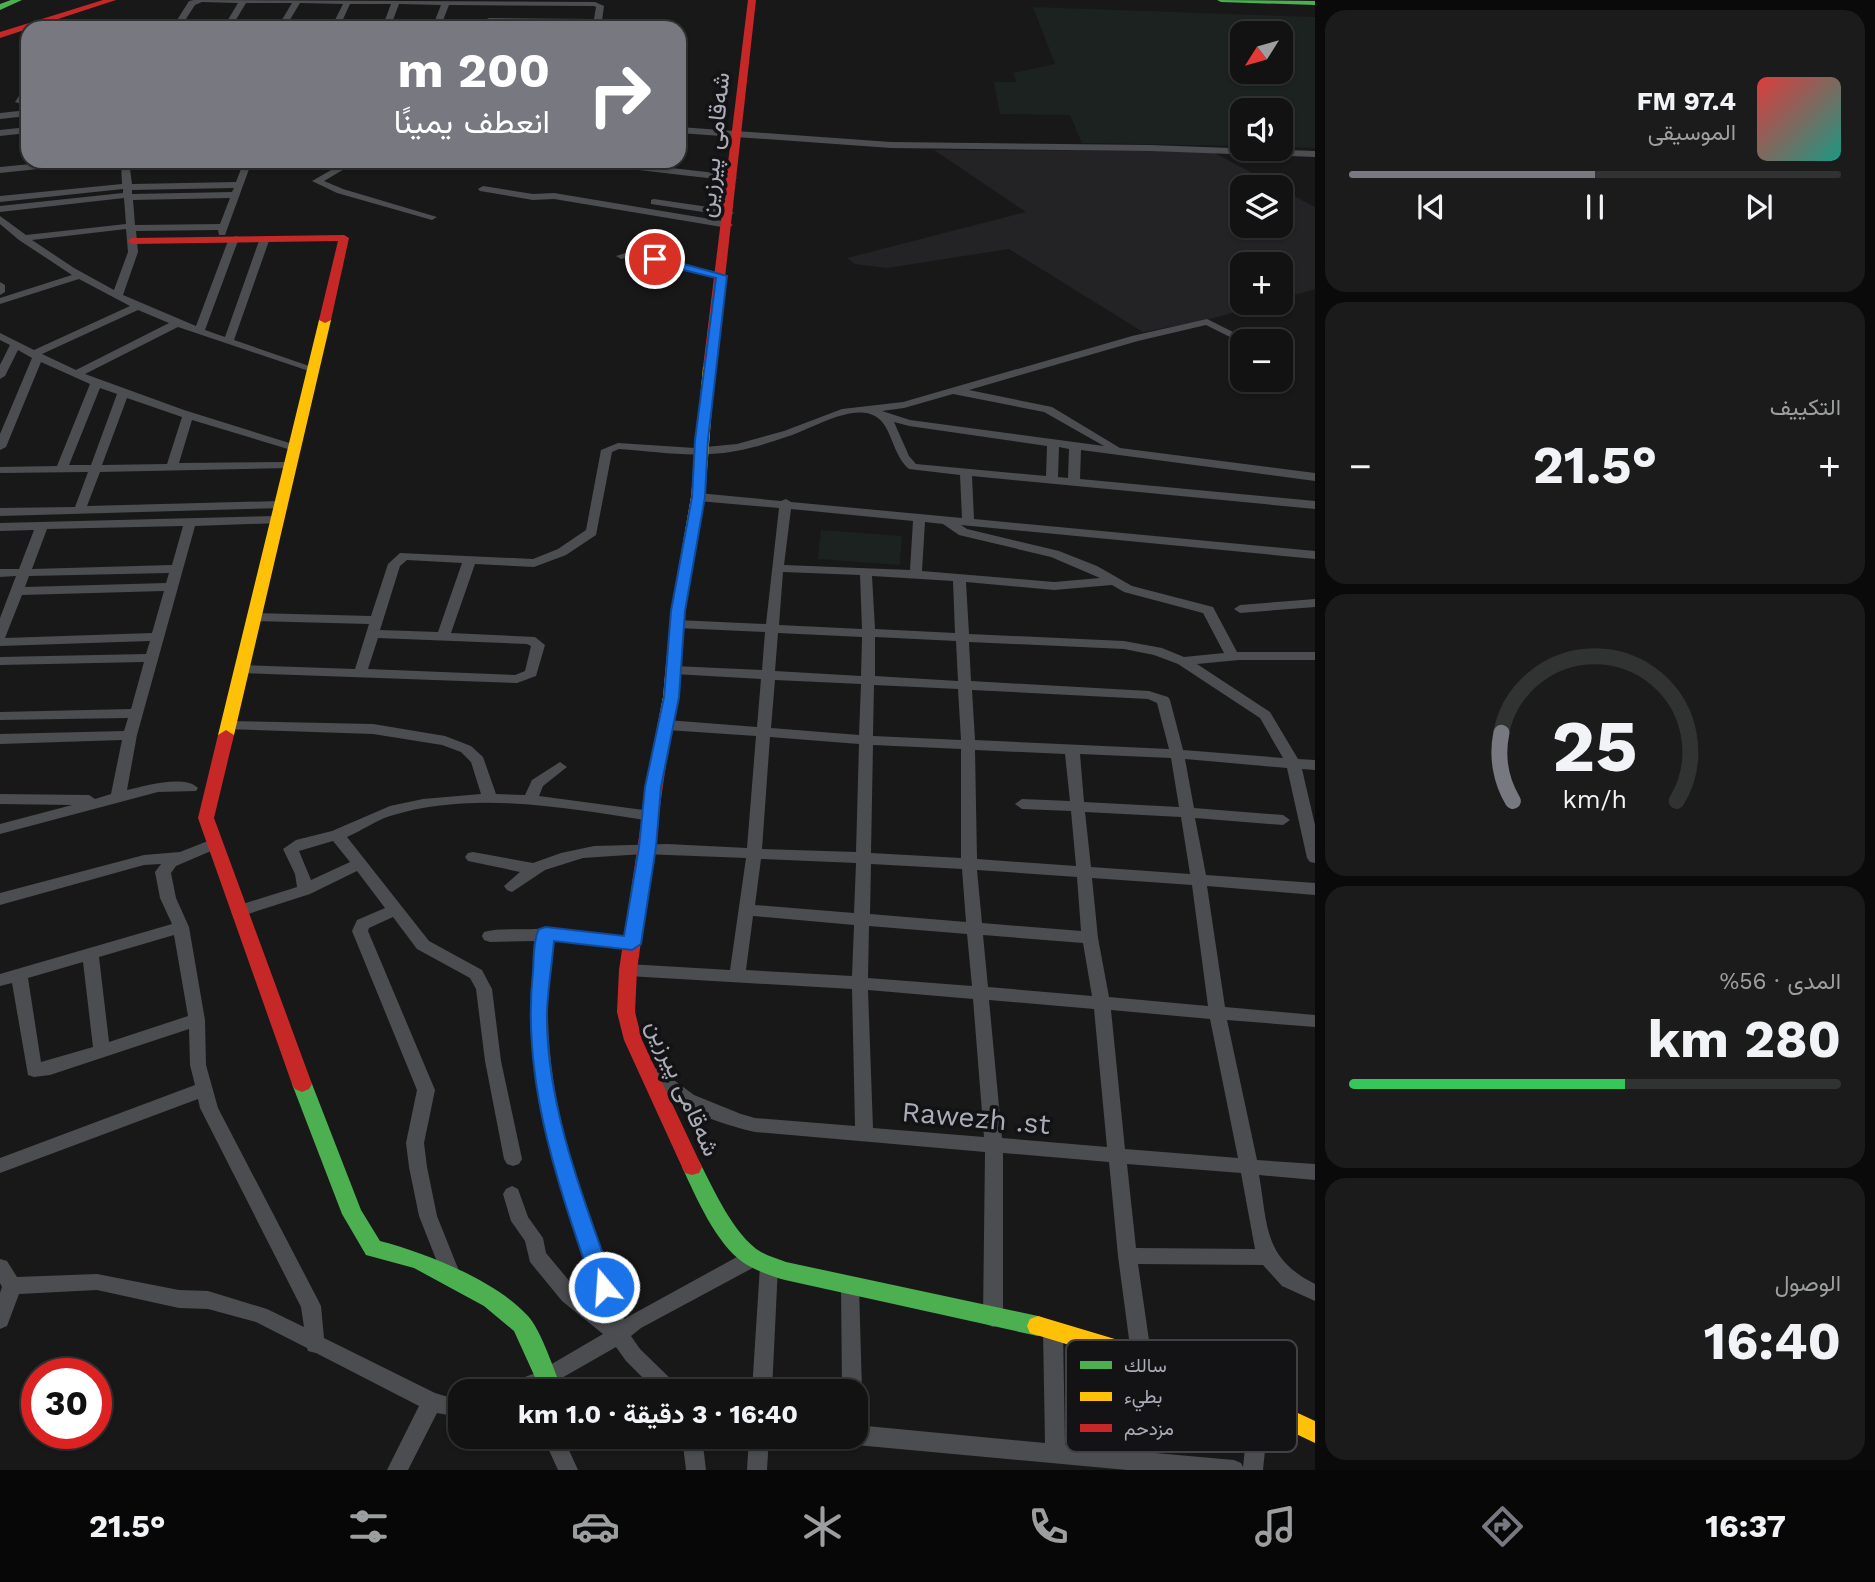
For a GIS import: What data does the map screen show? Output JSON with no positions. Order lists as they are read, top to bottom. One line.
{"streets":{"main road":["شەقامی پیرزین"],"street":["Rawezh .st"]},"crossings":[["شەقامی پیرزین","Rawezh .st"]],"legend":["سالك","بطيء","مزدحم"],"north":"bottom left","page":{"map_buttons":["+","−"],"turn":["200 m","انعطف يمينًا"],"song":["97.4 FM","الموسيقى"],"tile":["التكييف",["المدى · 56%","280 km"],["الوصول","16:40"]],"heat":["−","21.5°","+"],"limit":"30","trip":"16:40 · 3 دقيقة · 1.0 km","tabs":["16:37","21.5°"],"gauge":["25","km/h"]}}
